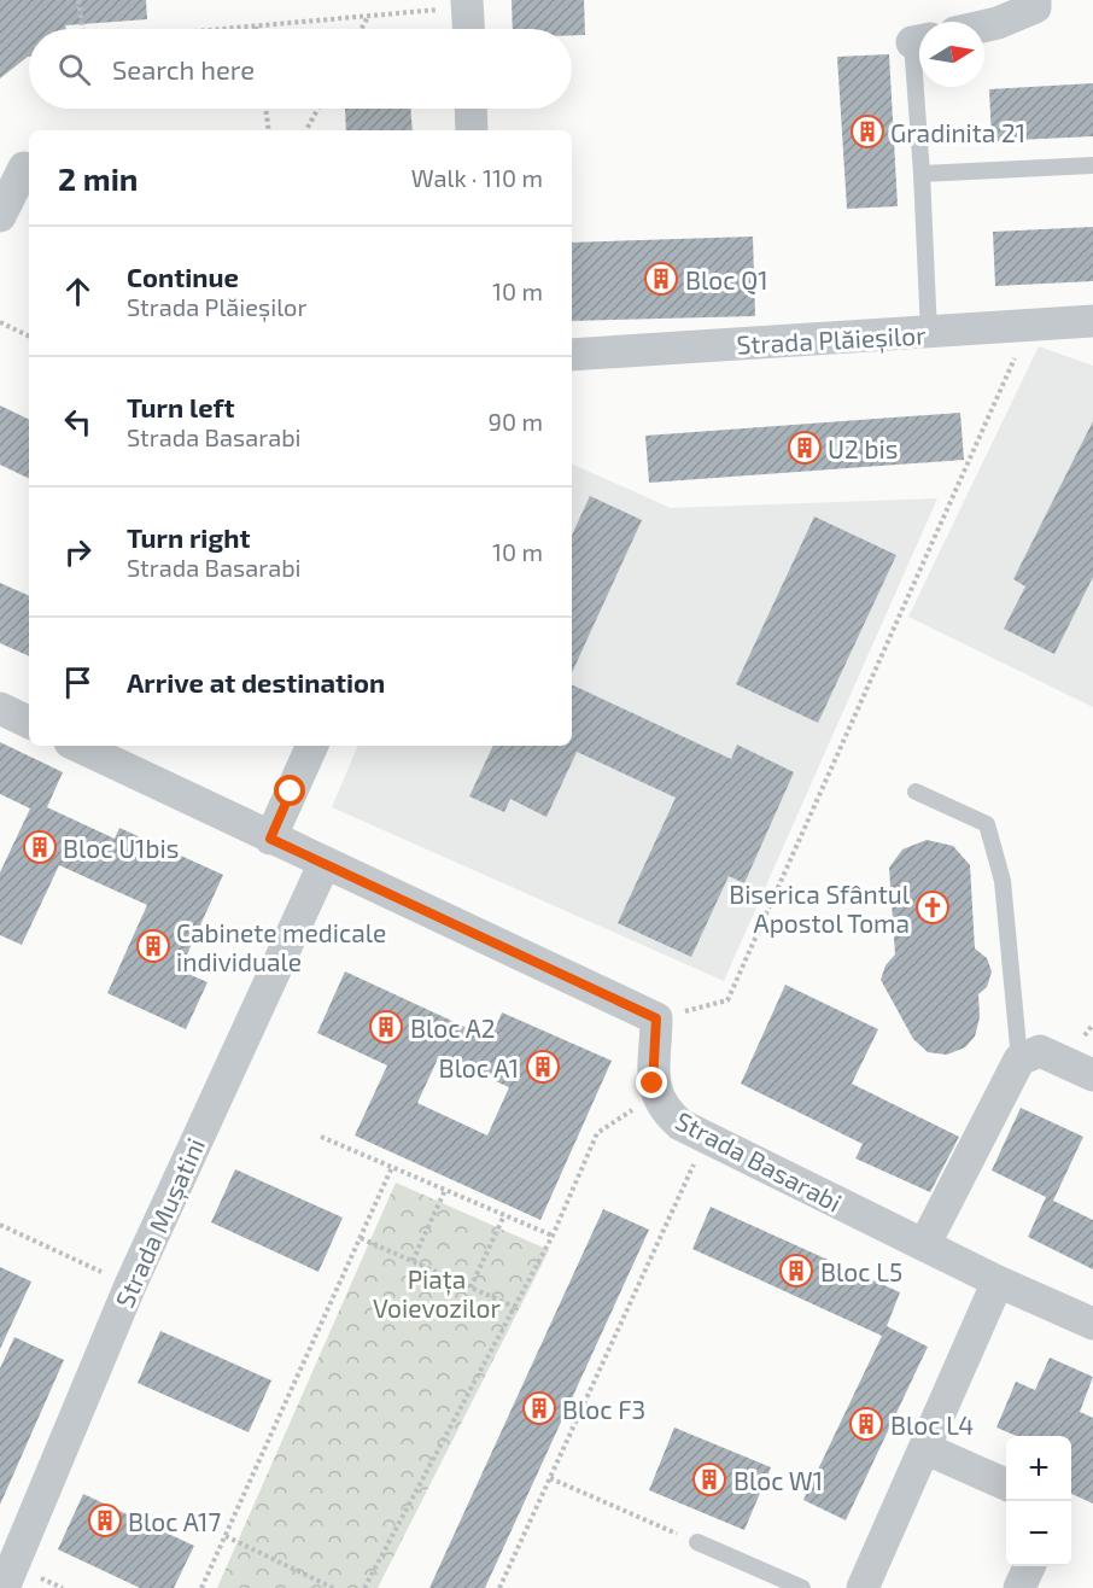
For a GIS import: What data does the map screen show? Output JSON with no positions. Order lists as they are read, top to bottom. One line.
{"streets":{"street":["Strada Plăieșilor","Strada Basarabi","Strada Mușatini"]},"parks":["Piața Voievozilor"],"places":{"building":["Gradinita 21","Bloc Q1","U2 bis","Bloc U1bis","Cabinete medicale individuale","Bloc A2","Bloc A1","Bloc L5","Bloc F3","Bloc L4","Bloc W1","Bloc A17"],"church":["Biserica Sfântul Apostol Toma"]},"north":"right","page":{"search":"Search here","heading":["2 min","Walk · 110 m"],"list":[["Continue","Strada Plăieșilor","10 m"],["Turn left","Strada Basarabi","90 m"],["Turn right","Strada Basarabi","10 m"],"Arrive at destination"],"map_buttons":["+","−"]}}
